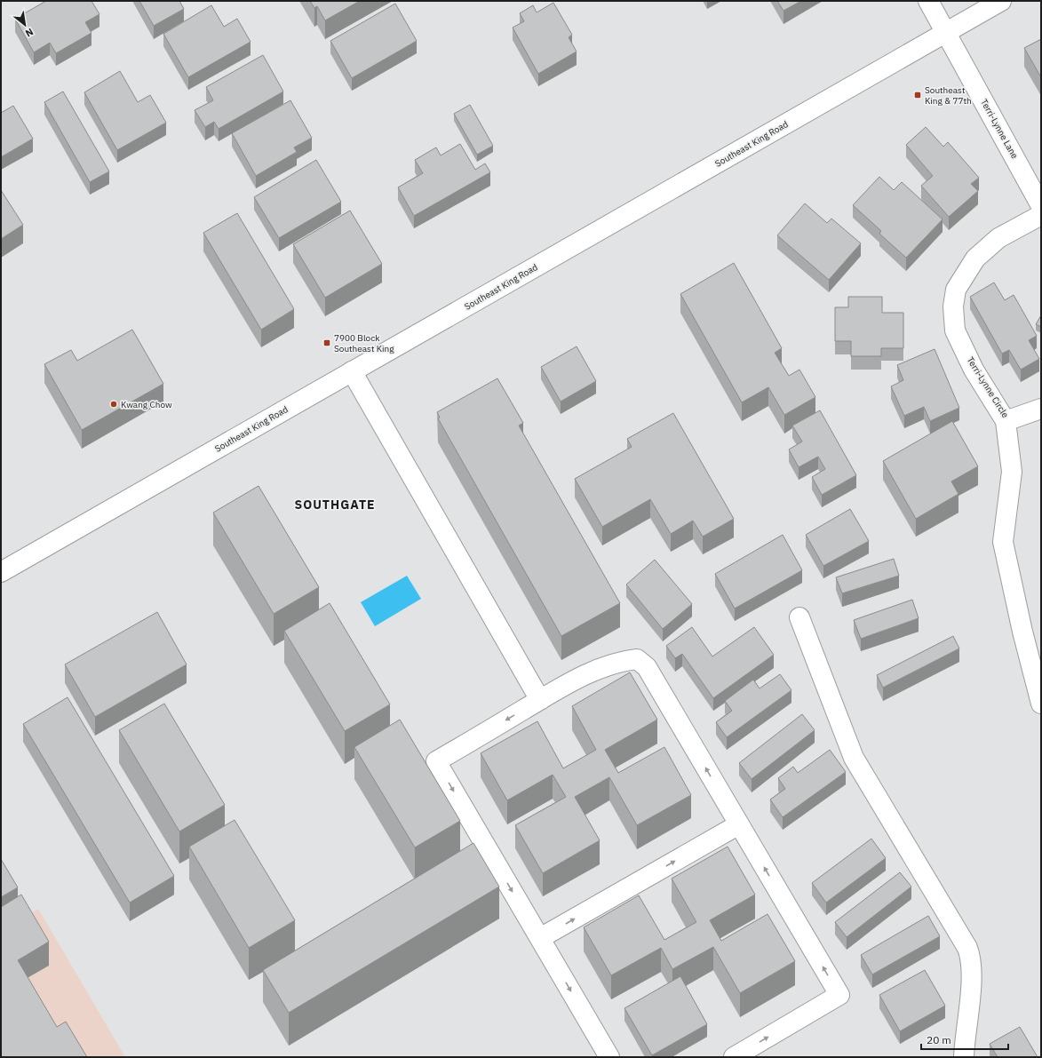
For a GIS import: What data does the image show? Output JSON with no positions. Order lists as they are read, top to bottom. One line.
{"streets":{"main road":["Terri-Lynne Lane","Southeast King Road","Terri-Lynne Circle"]},"crossings":[["Terri-Lynne Lane","Southeast King Road"]],"districts":["SOUTHGATE"],"places":{"transit":["Southeast King & 77th","7900 Block Southeast King"],"other":["Kwang Chow"]},"scale_bar":"20 m","north":"bottom right"}
